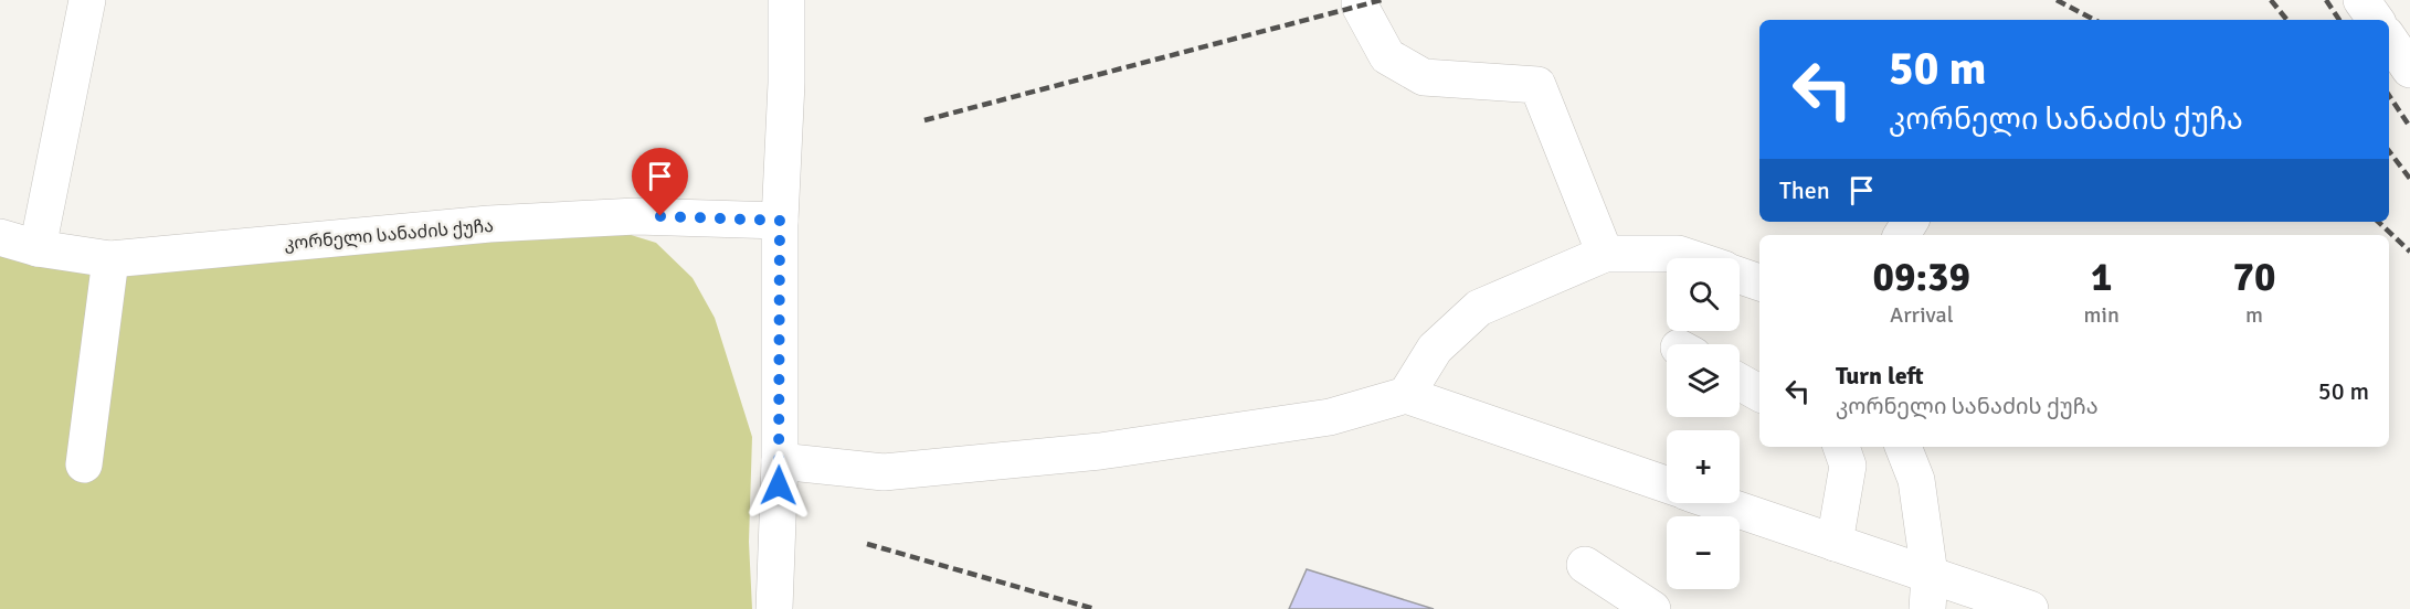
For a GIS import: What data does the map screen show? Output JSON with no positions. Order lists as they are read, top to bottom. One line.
{"streets":{"street":["კორნელი სანაძის ქუჩა"]},"page":{"turn":["50 m","კორნელი სანაძის ქუჩა"],"then":"Then","eta":["09:39","Arrival","1","min","70","m"],"map_buttons":["+","−"],"list":[{"name":"Turn left","note":"კორნელი სანაძის ქუჩა","value":"50 m"}]}}
